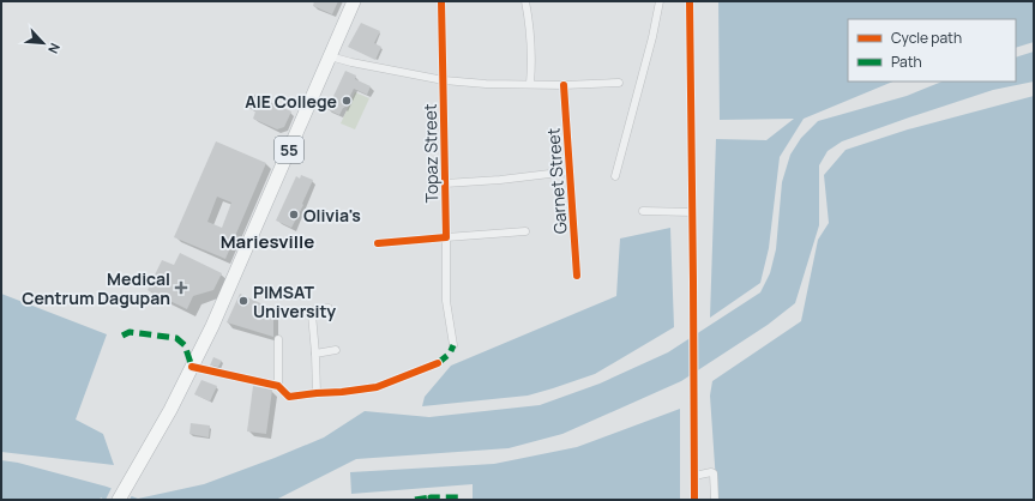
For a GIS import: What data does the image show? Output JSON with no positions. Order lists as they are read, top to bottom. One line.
{"streets":{"highway":["55"],"street":["Topaz Street","Garnet Street"]},"districts":["Mariesville"],"places":{"other":["AIE College","Olivia's","PIMSAT University"],"health":["Medical Centrum Dagupan"]},"legend":["Cycle path","Path"],"north":"bottom right"}
